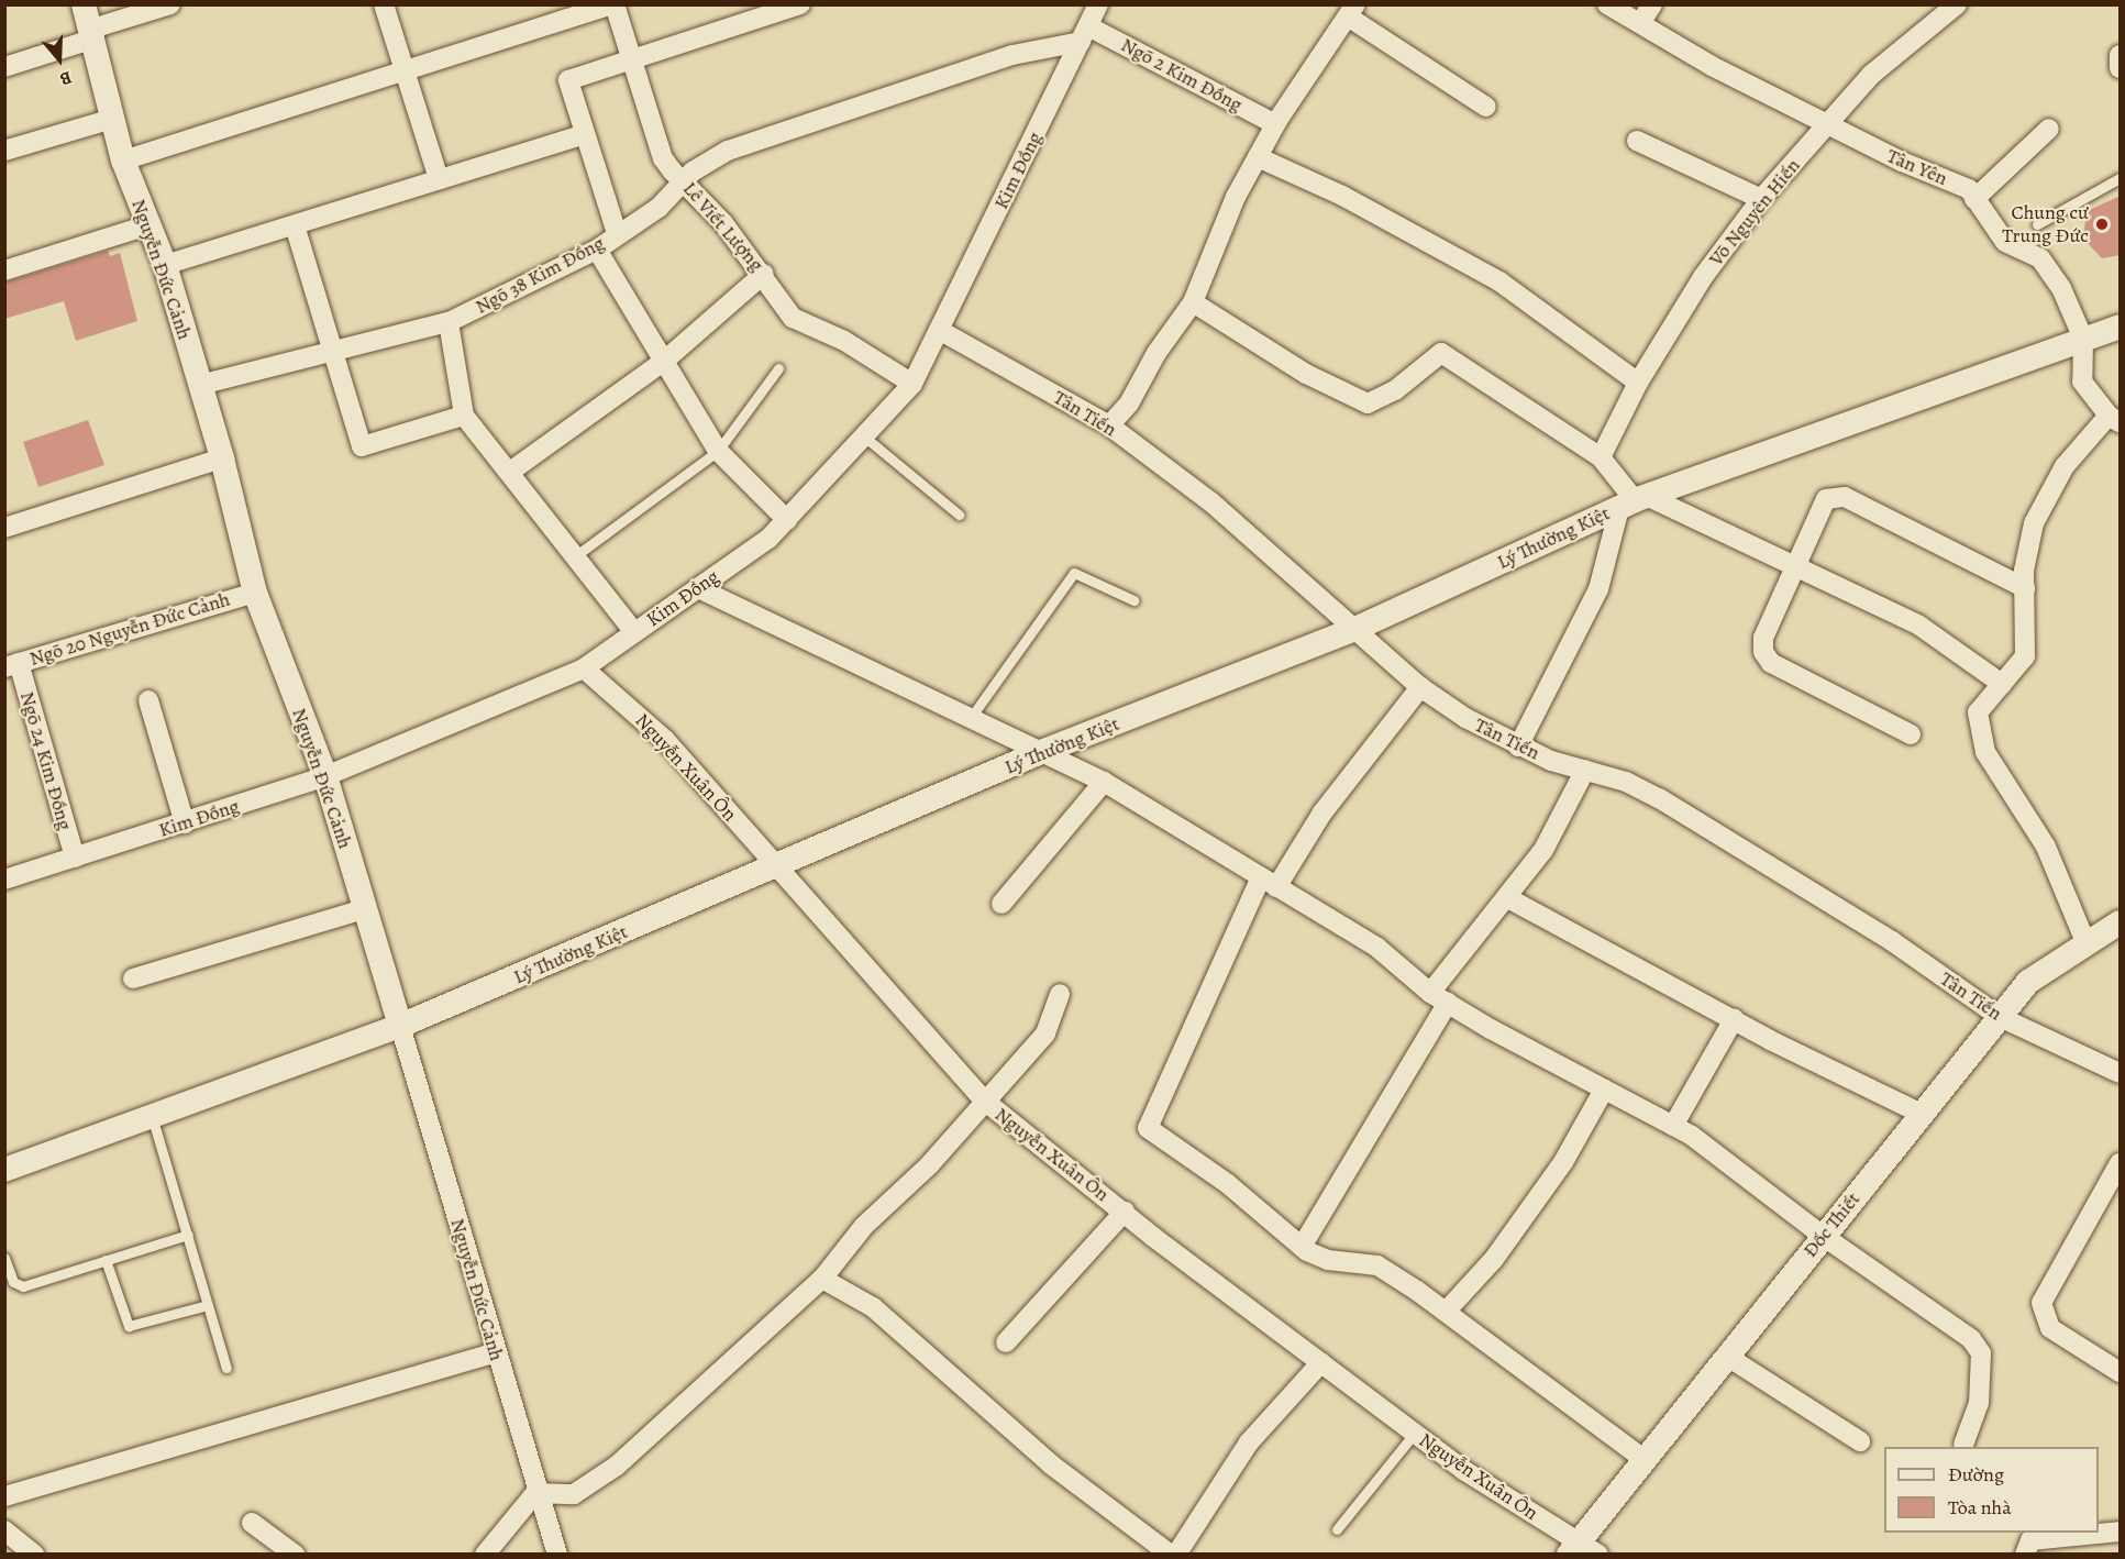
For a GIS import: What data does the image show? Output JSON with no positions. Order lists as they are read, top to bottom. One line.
{"streets":{"street":["Ngõ 2 Kim Đồng","Tân Yên","Kim Đồng","Võ Nguyên Hiến","Lê Viết Lượng","Nguyễn Đức Cảnh","Ngõ 38 Kim Đồng","Tân Tiến","Lý Thường Kiệt","Ngõ 20 Nguyễn Đức Cảnh","Ngõ 24 Kim Đồng","Nguyễn Xuân Ôn","Đốc Thiết"]},"crossings":[["Ngõ 2 Kim Đồng","Kim Đồng"],["Ngõ 2 Kim Đồng","Ngõ 38 Kim Đồng"],["Tân Yên","Võ Nguyên Hiến"],["Tân Yên","Lý Thường Kiệt"],["Kim Đồng","Lê Viết Lượng"],["Kim Đồng","Nguyễn Đức Cảnh"],["Kim Đồng","Ngõ 38 Kim Đồng"],["Kim Đồng","Tân Tiến"],["Kim Đồng","Ngõ 24 Kim Đồng"],["Kim Đồng","Nguyễn Xuân Ôn"],["Lê Viết Lượng","Ngõ 38 Kim Đồng"],["Nguyễn Đức Cảnh","Ngõ 38 Kim Đồng"],["Nguyễn Đức Cảnh","Lý Thường Kiệt"],["Nguyễn Đức Cảnh","Ngõ 20 Nguyễn Đức Cảnh"],["Tân Tiến","Lý Thường Kiệt"],["Tân Tiến","Đốc Thiết"],["Lý Thường Kiệt","Nguyễn Xuân Ôn"],["Ngõ 20 Nguyễn Đức Cảnh","Ngõ 24 Kim Đồng"],["Nguyễn Xuân Ôn","Đốc Thiết"]],"places":["Chung cư Trung Đức"],"legend":["Đường","Tòa nhà"],"north":"bottom"}
